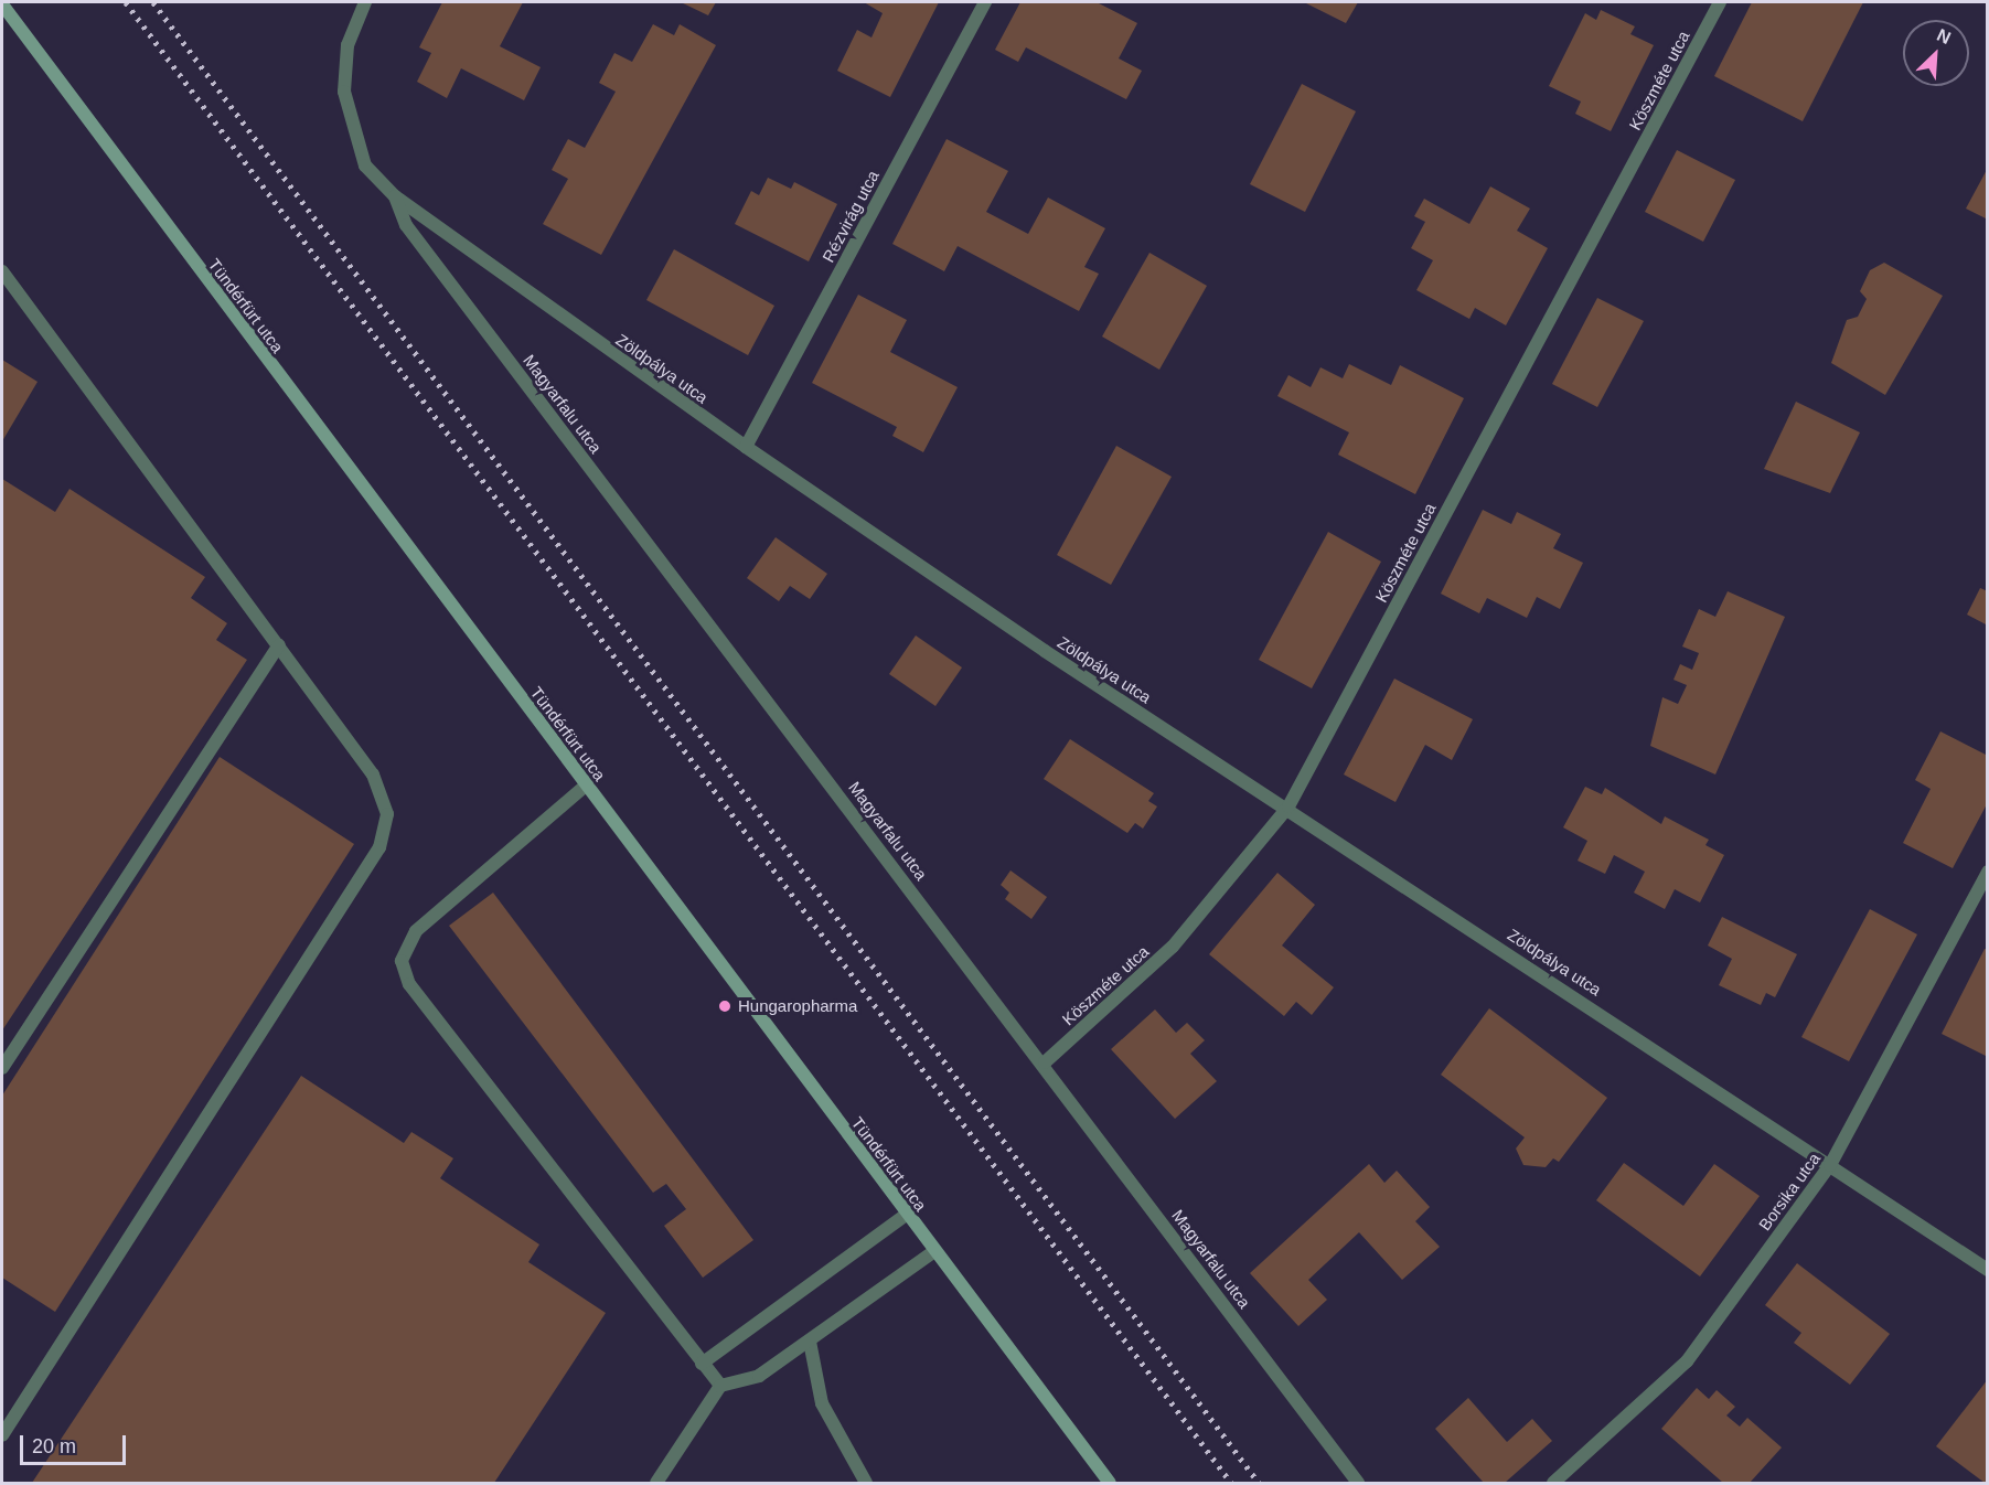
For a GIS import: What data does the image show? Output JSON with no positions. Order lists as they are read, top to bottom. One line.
{"streets":{"street":["Köszméte utca","Rézvirág utca","Tündérfürt utca","Zöldpálya utca","Magyarfalu utca","Borsika utca"]},"crossings":[["Köszméte utca","Zöldpálya utca"],["Köszméte utca","Magyarfalu utca"],["Rézvirág utca","Zöldpálya utca"],["Zöldpálya utca","Magyarfalu utca"],["Zöldpálya utca","Borsika utca"]],"places":["Hungaropharma"],"scale_bar":"20 m","north":"top right"}
